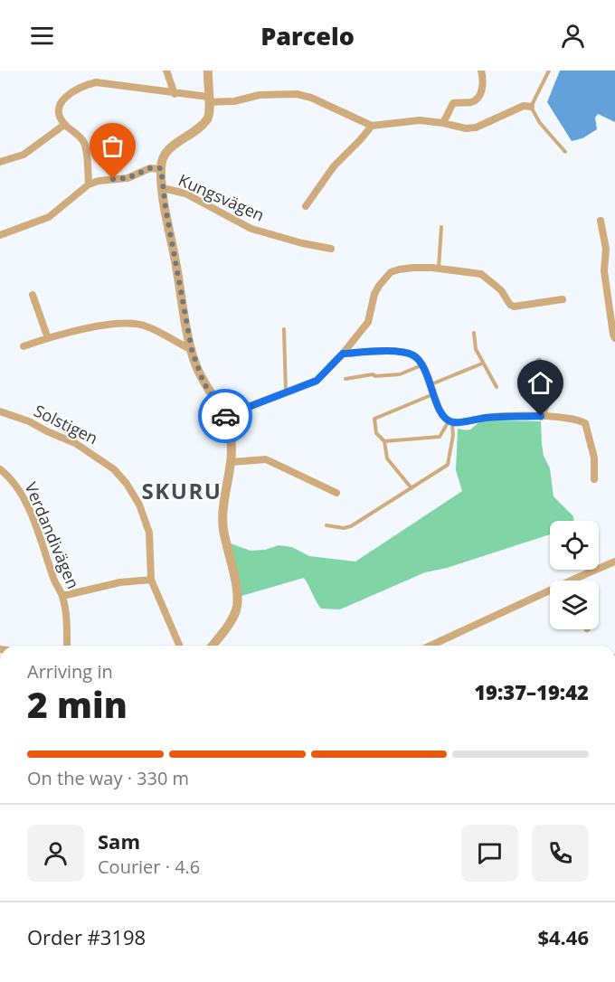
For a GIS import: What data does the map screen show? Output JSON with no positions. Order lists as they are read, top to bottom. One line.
{"streets":{"street":["Kungsvägen","Solstigen","Verdandivägen"]},"districts":["SKURU"],"page":{"header":"Parcelo","heading":["2 min","Arriving in","19:37–19:42"],"panel":["Sam","Courier · 4.6","Order #3198","$4.46"],"bar":"On the way · 330 m"}}
